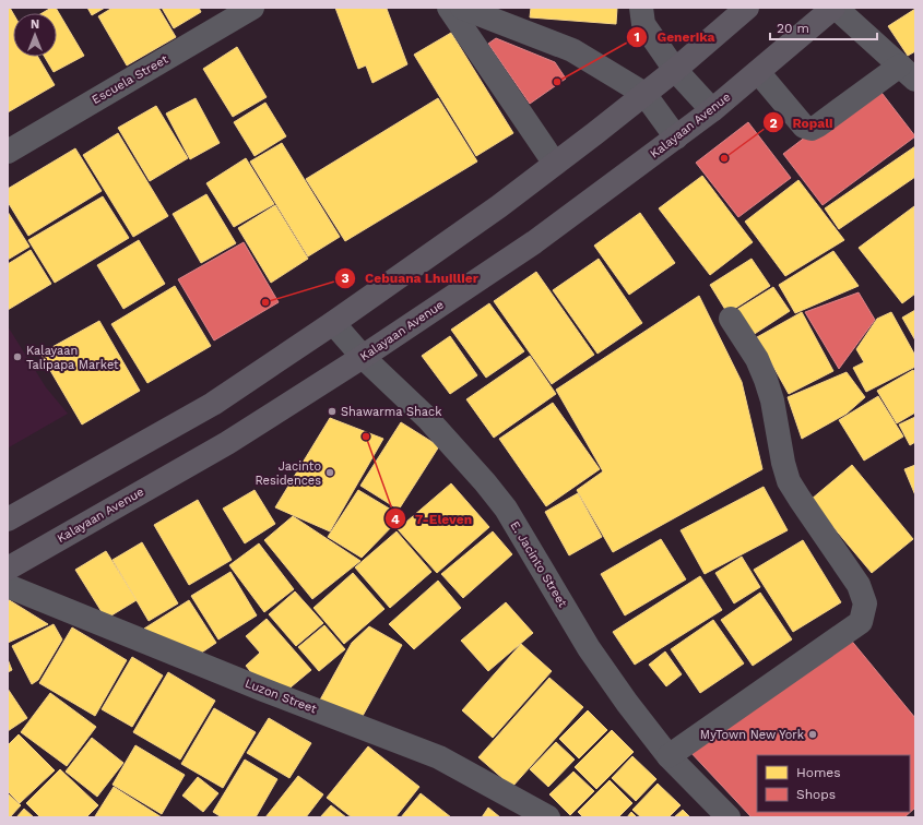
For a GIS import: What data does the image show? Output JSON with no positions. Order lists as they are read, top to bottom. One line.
{"streets":{"main road":["Kalayaan Avenue"],"street":["Escuela Street","E. Jacinto Street","Luzon Street"]},"crossings":[["Kalayaan Avenue","E. Jacinto Street"]],"places":["Generika","Ropali","Cebuana Lhuillier","Kalayaan Talipapa Market","Shawarma Shack","7-Eleven","Jacinto Residences","MyTown New York"],"legend":["Homes","Shops"],"scale_bar":"20 m","north":"top"}
